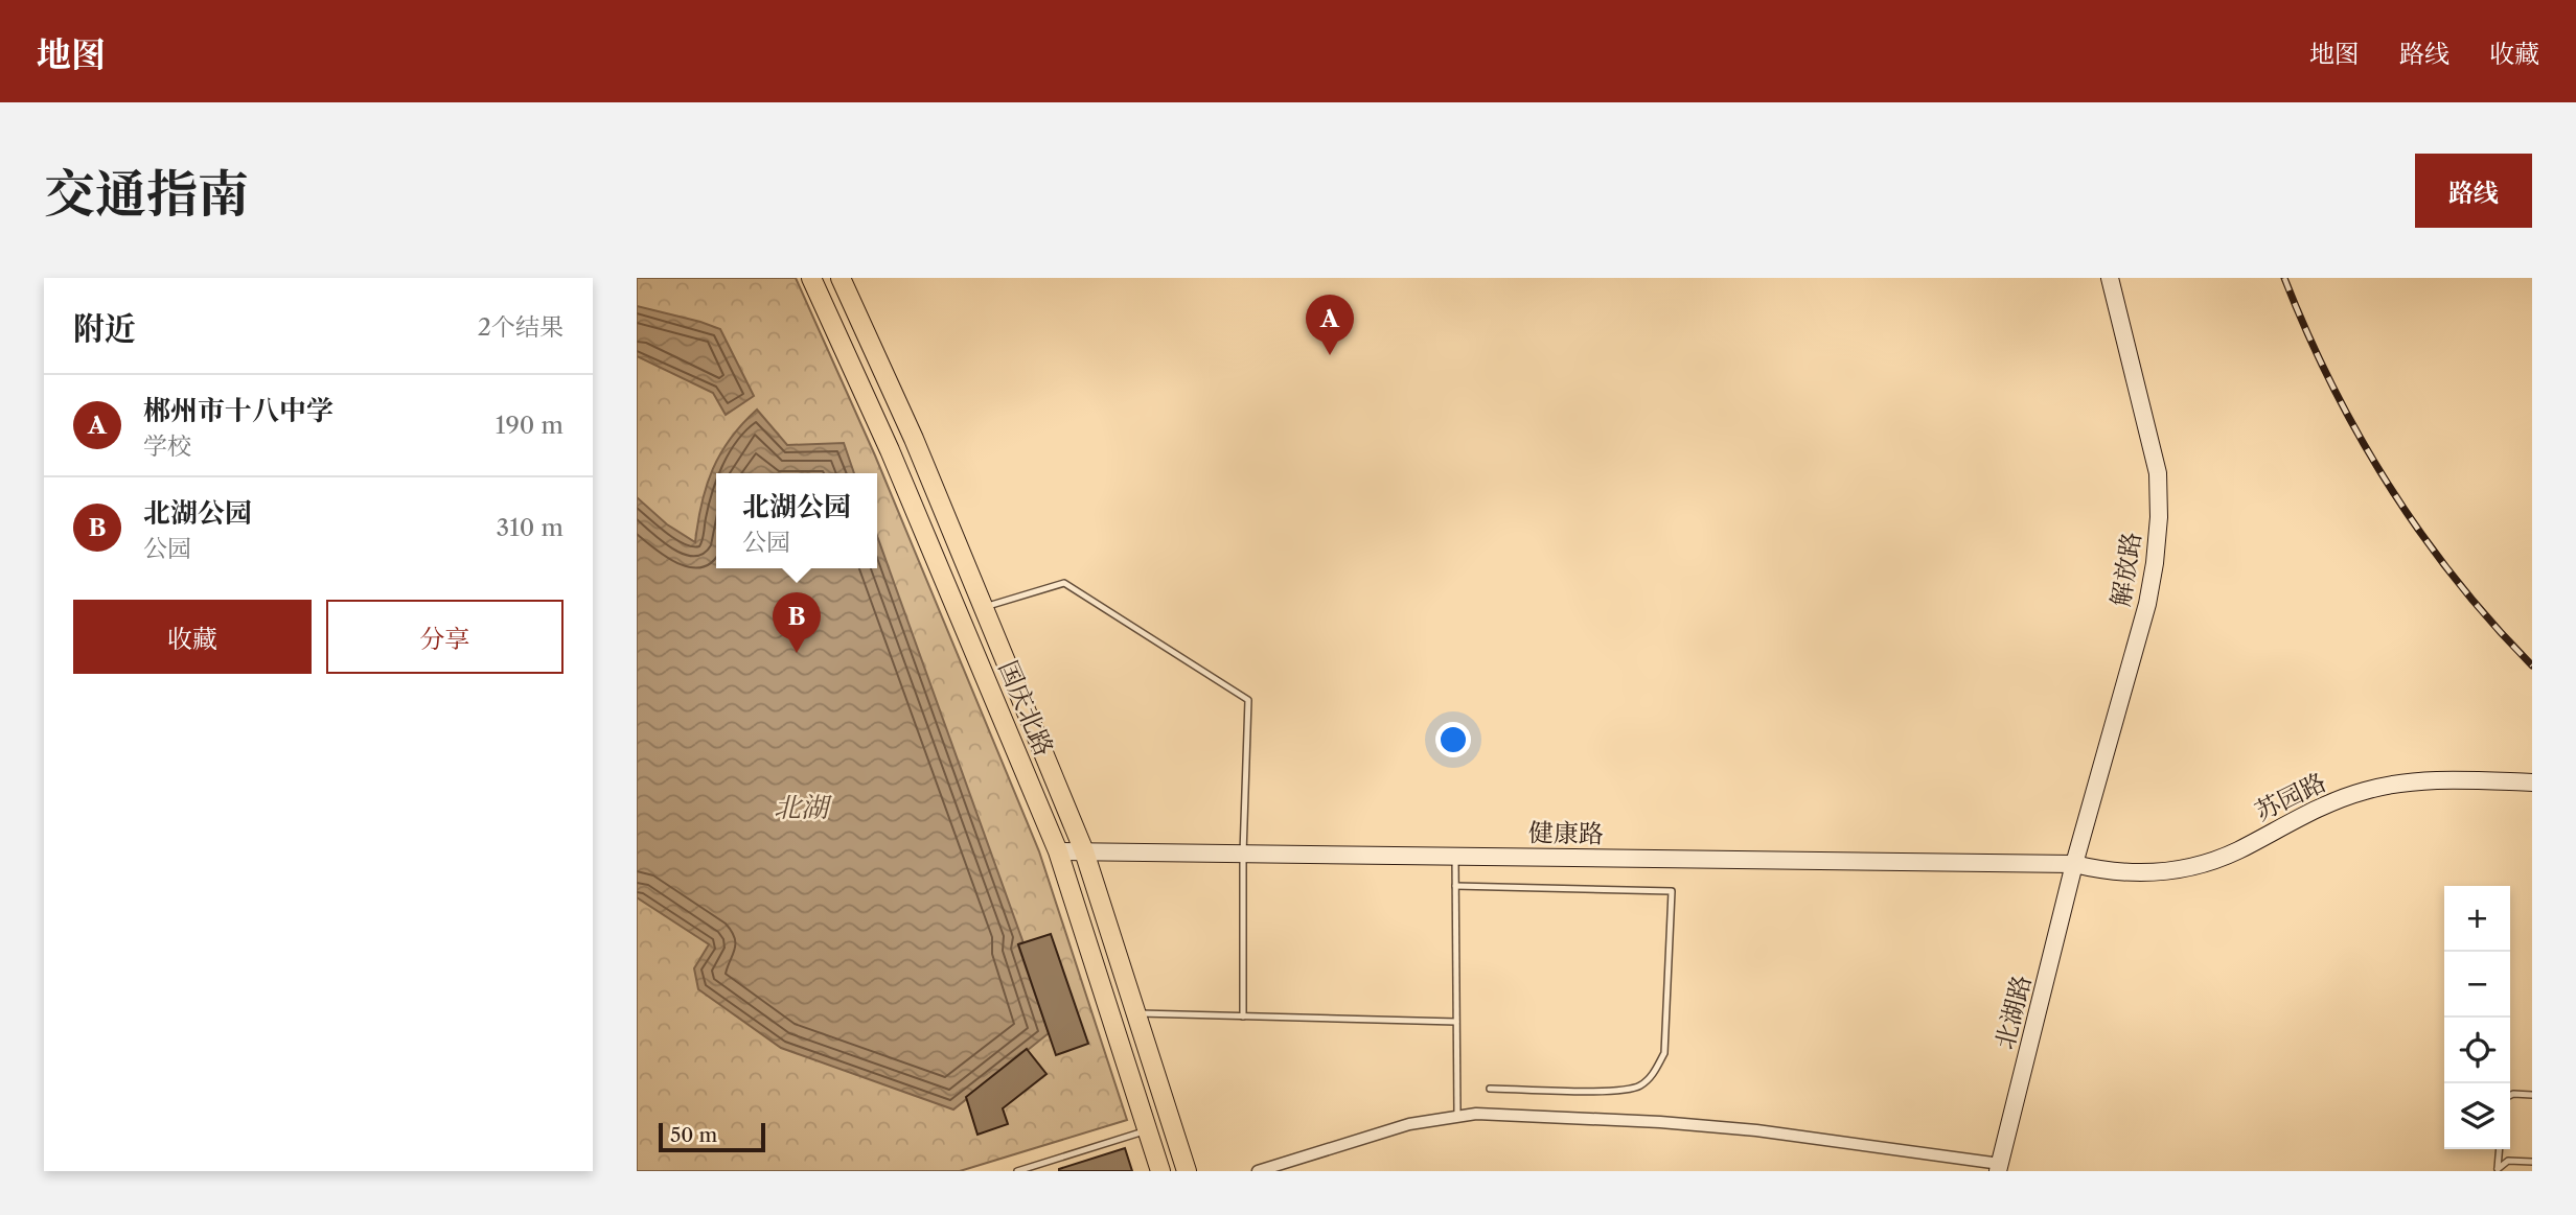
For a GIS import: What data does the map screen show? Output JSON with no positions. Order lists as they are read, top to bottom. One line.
{"streets":{"main road":["国庆北路"],"street":["解放路","苏园路","健康路","北湖路"]},"crossings":[["解放路","苏园路"],["解放路","健康路"],["解放路","北湖路"],["国庆北路","健康路"],["苏园路","健康路"],["苏园路","北湖路"],["健康路","北湖路"]],"water":["北湖"],"scale_bar":"50 m","page":{"header":"地图","nav":["地图","路线","收藏"],"title":"交通指南","buttons":["路线",["收藏","分享"]],"heading":["附近","2个结果"],"pins":["A","B"],"list":[{"mark":"A","name":"郴州市十八中学","note":"学校","value":"190 m"},{"mark":"B","name":"北湖公园","note":"公园","value":"310 m"}],"popup":["北湖公园","公园"],"map_buttons":["+","−"],"scale":"50 m"}}
